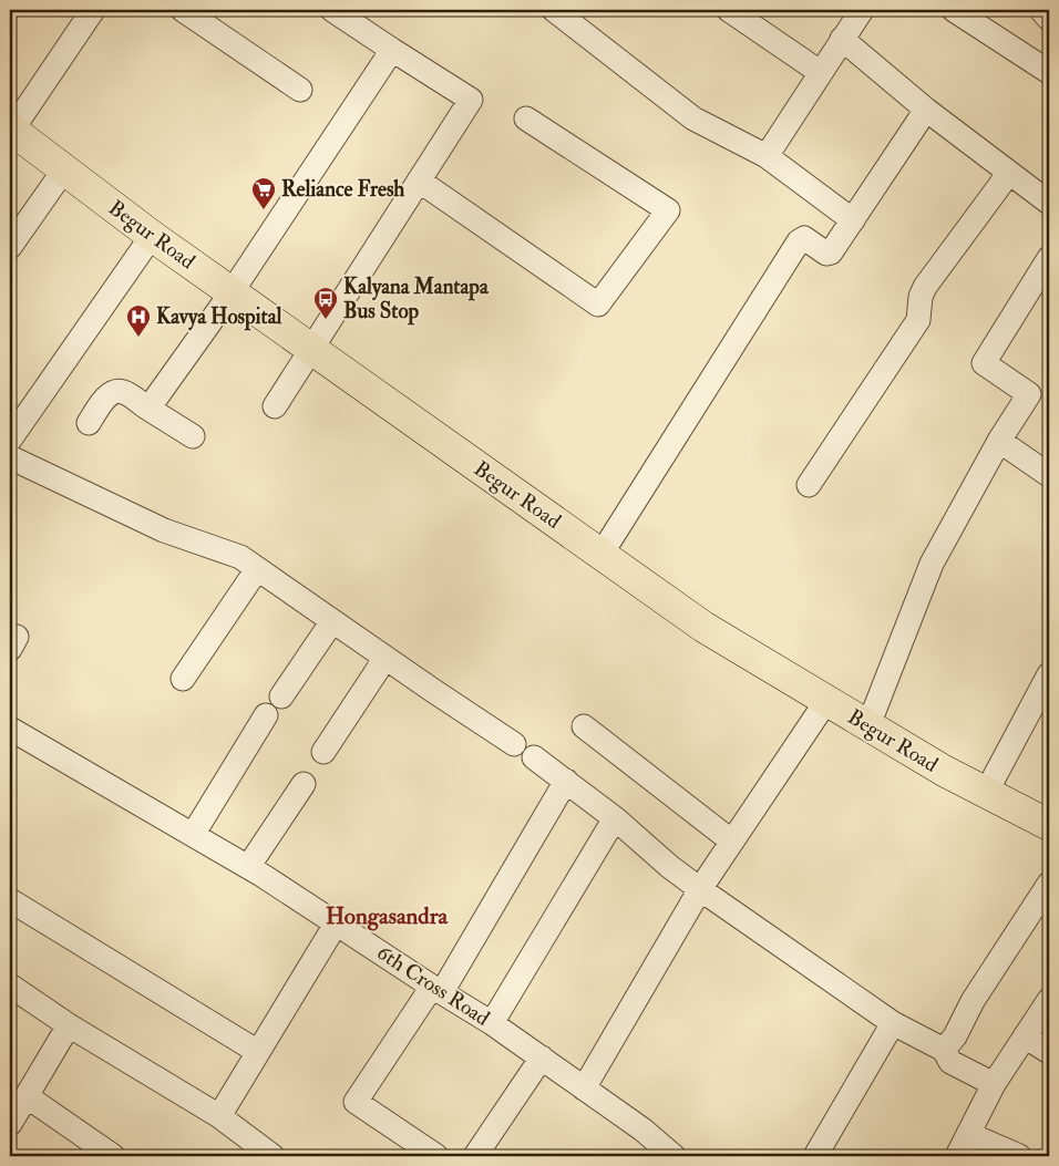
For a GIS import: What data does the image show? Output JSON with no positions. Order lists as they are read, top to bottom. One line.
{"streets":{"main road":["Begur Road"],"street":["6th Cross Road"]},"districts":["Hongasandra"],"places":{"supermarket":["Reliance Fresh"],"bus stop":["Kalyana Mantapa Bus Stop"],"hospital":["Kavya Hospital"]}}
